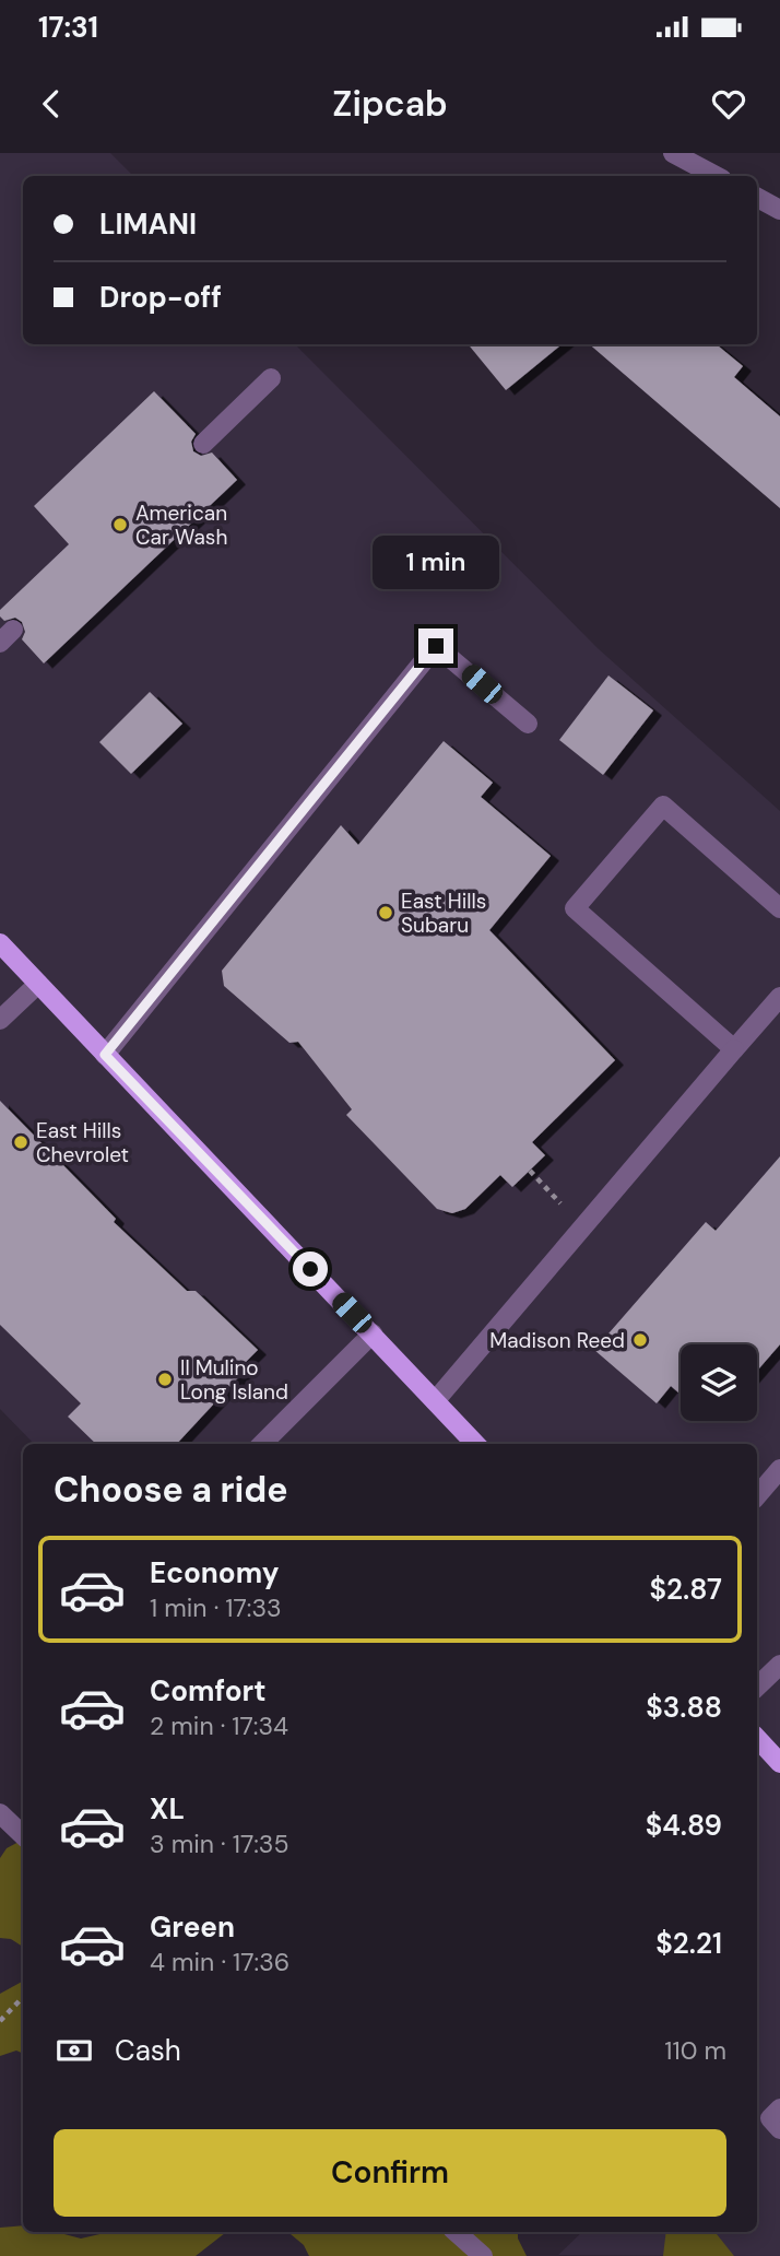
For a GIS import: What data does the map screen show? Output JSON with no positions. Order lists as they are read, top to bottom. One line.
{"places":["American Car Wash","East Hills Subaru","East Hills Chevrolet","Madison Reed","Il Mulino Long Island"],"page":{"status":"17:31","header":"Zipcab","banner":["LIMANI","Drop-off"],"bubble":"1 min","heading":"Choose a ride","list":[{"name":"Economy","note":"1 min · 17:33","value":"$2.87"},{"name":"Comfort","note":"2 min · 17:34","value":"$3.88"},{"name":"XL","note":"3 min · 17:35","value":"$4.89"},{"name":"Green","note":"4 min · 17:36","value":"$2.21"}],"pay":["Cash","110 m"],"buttons":"Confirm"}}
